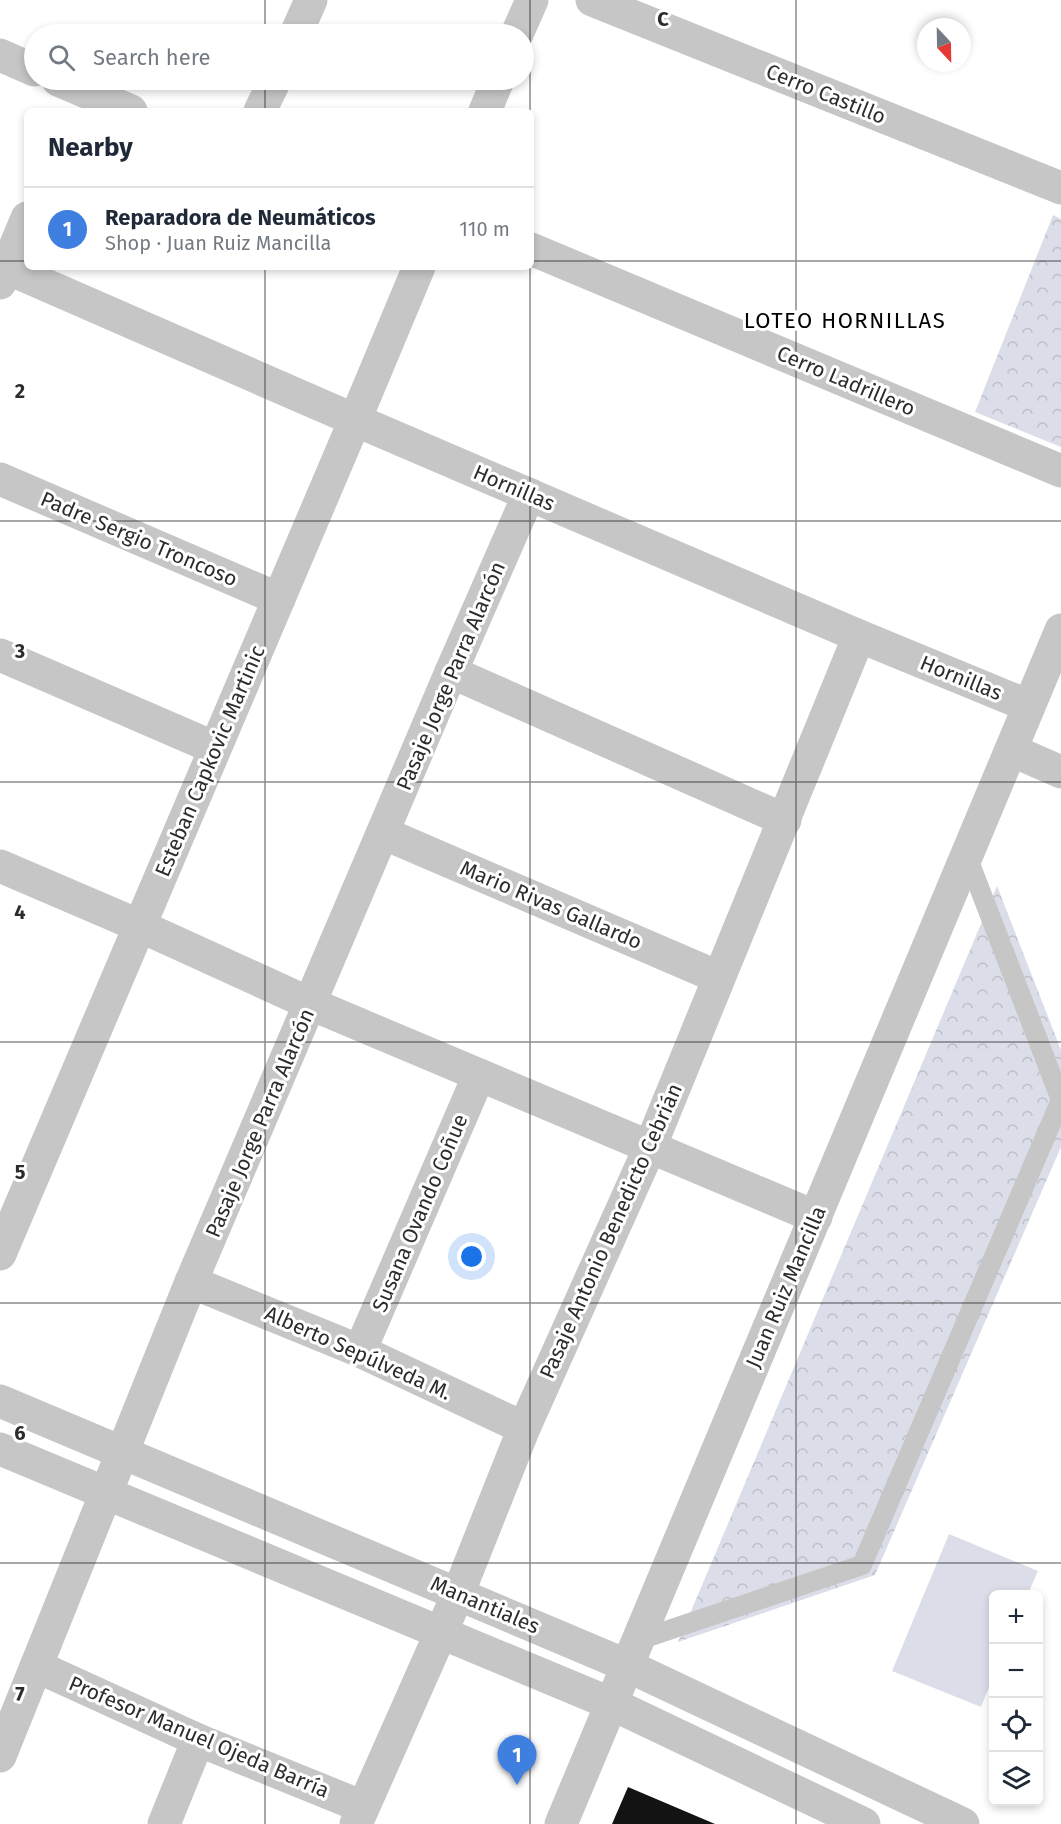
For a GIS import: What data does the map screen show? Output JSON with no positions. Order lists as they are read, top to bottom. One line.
{"streets":{"street":["Cerro Castillo","Cerro Ladrillero","Hornillas","Padre Sergio Troncoso","Pasaje Jorge Parra Alarcón","Esteban Capkovic Martinic","Mario Rivas Gallardo","Susana Ovando Coñue","Pasaje Antonio Benedicto Cebrián","Juan Ruiz Mancilla","Alberto Sepúlveda M.","Manantiales","Profesor Manuel Ojeda Barría"]},"crossings":[["Hornillas","Pasaje Jorge Parra Alarcón"],["Hornillas","Esteban Capkovic Martinic"],["Hornillas","Pasaje Antonio Benedicto Cebrián"],["Hornillas","Juan Ruiz Mancilla"],["Padre Sergio Troncoso","Esteban Capkovic Martinic"],["Pasaje Jorge Parra Alarcón","Mario Rivas Gallardo"],["Pasaje Jorge Parra Alarcón","Alberto Sepúlveda M."],["Pasaje Jorge Parra Alarcón","Manantiales"],["Pasaje Jorge Parra Alarcón","Profesor Manuel Ojeda Barría"],["Mario Rivas Gallardo","Pasaje Antonio Benedicto Cebrián"],["Susana Ovando Coñue","Alberto Sepúlveda M."],["Pasaje Antonio Benedicto Cebrián","Alberto Sepúlveda M."],["Pasaje Antonio Benedicto Cebrián","Manantiales"],["Pasaje Antonio Benedicto Cebrián","Profesor Manuel Ojeda Barría"],["Juan Ruiz Mancilla","Manantiales"]],"districts":["LOTEO HORNILLAS"],"north":"bottom","page":{"search":"Search here","heading":"Nearby","list":[{"mark":"1","name":"Reparadora de Neumáticos","note":"Shop · Juan Ruiz Mancilla","value":"110 m"}],"map_buttons":["+","−"],"pins":"1"},"grid":{"columns":["C"],"rows":["2","3","4","5","6","7"]}}
